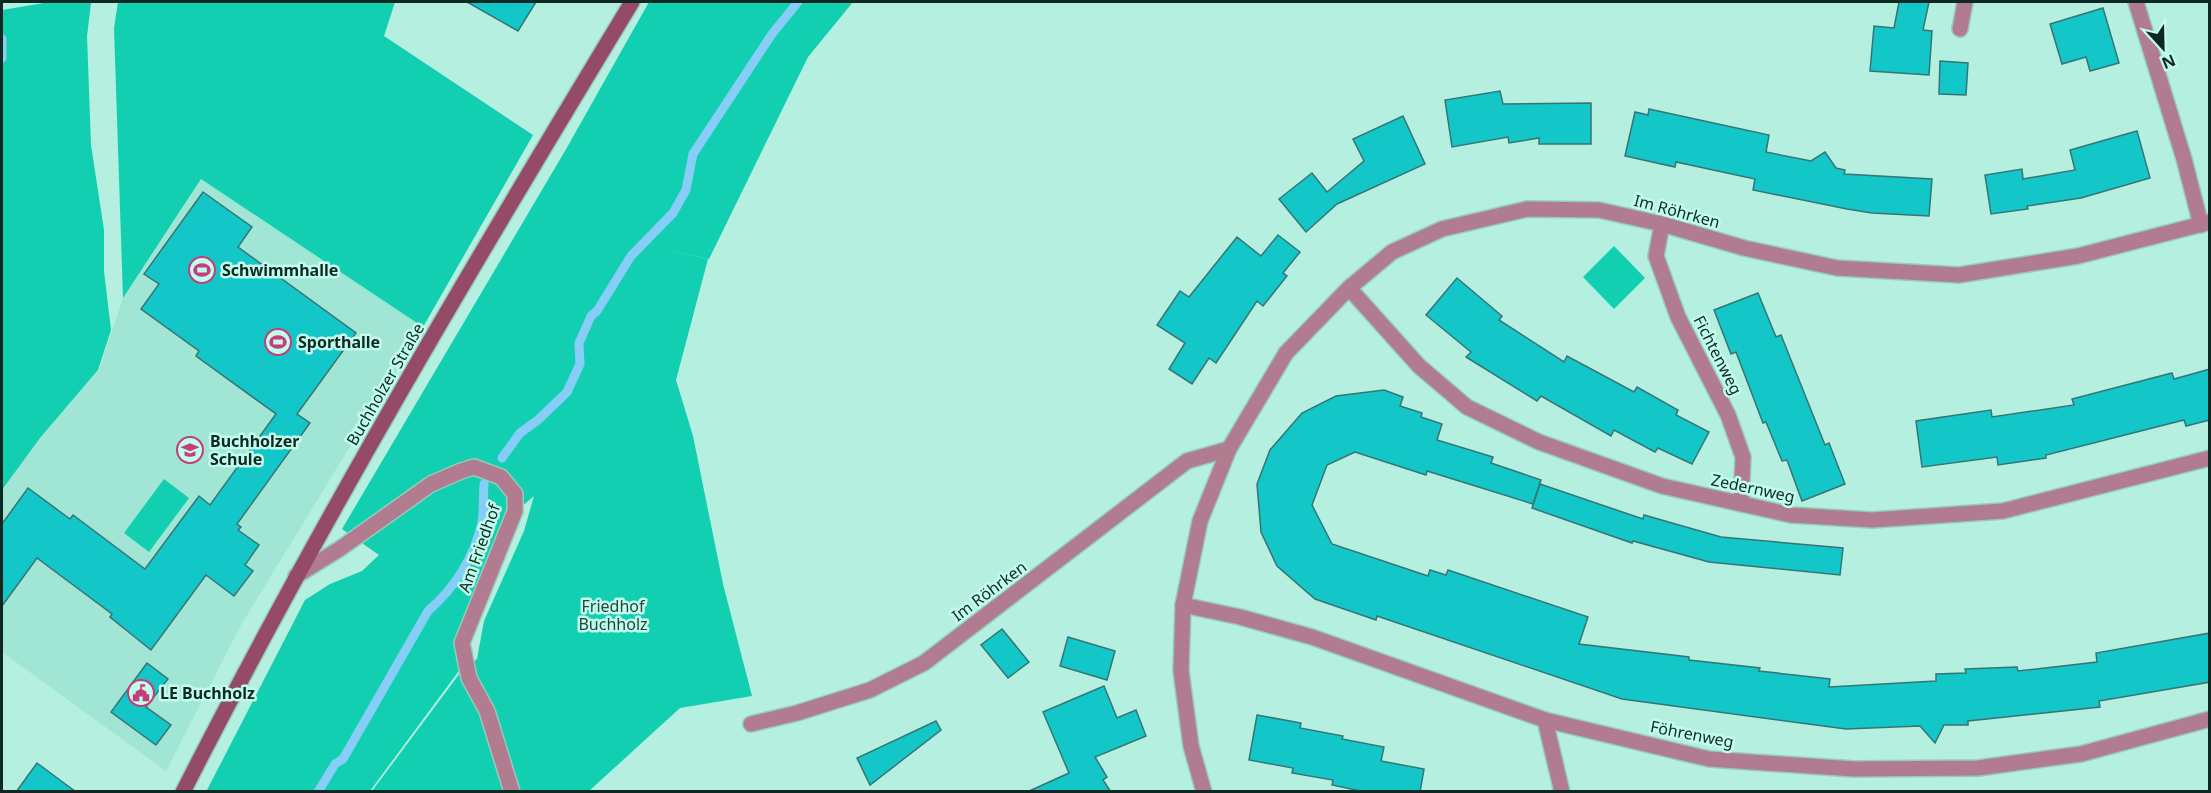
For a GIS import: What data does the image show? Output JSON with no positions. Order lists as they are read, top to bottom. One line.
{"streets":{"street":["Im Röhrken","Fichtenweg","Buchholzer Straße","Zedernweg","Am Friedhof","Föhrenweg"]},"crossings":[["Im Röhrken","Fichtenweg"],["Im Röhrken","Zedernweg"],["Im Röhrken","Föhrenweg"],["Fichtenweg","Zedernweg"],["Buchholzer Straße","Am Friedhof"]],"parks":["Friedhof Buchholz"],"places":{"sports":["Schwimmhalle","Sporthalle"],"school or university":["Buchholzer Schule"],"public building":["LE Buchholz"]},"north":"bottom"}
